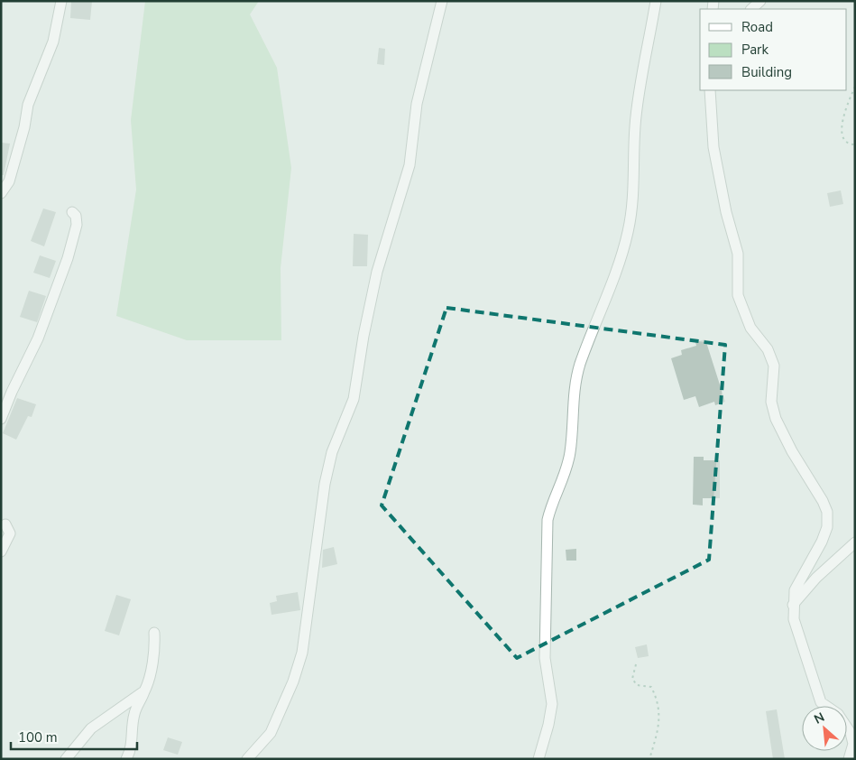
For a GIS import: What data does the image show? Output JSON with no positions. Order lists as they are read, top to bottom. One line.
{"legend":["Road","Park","Building"],"scale_bar":"100 m","north":"top left"}
